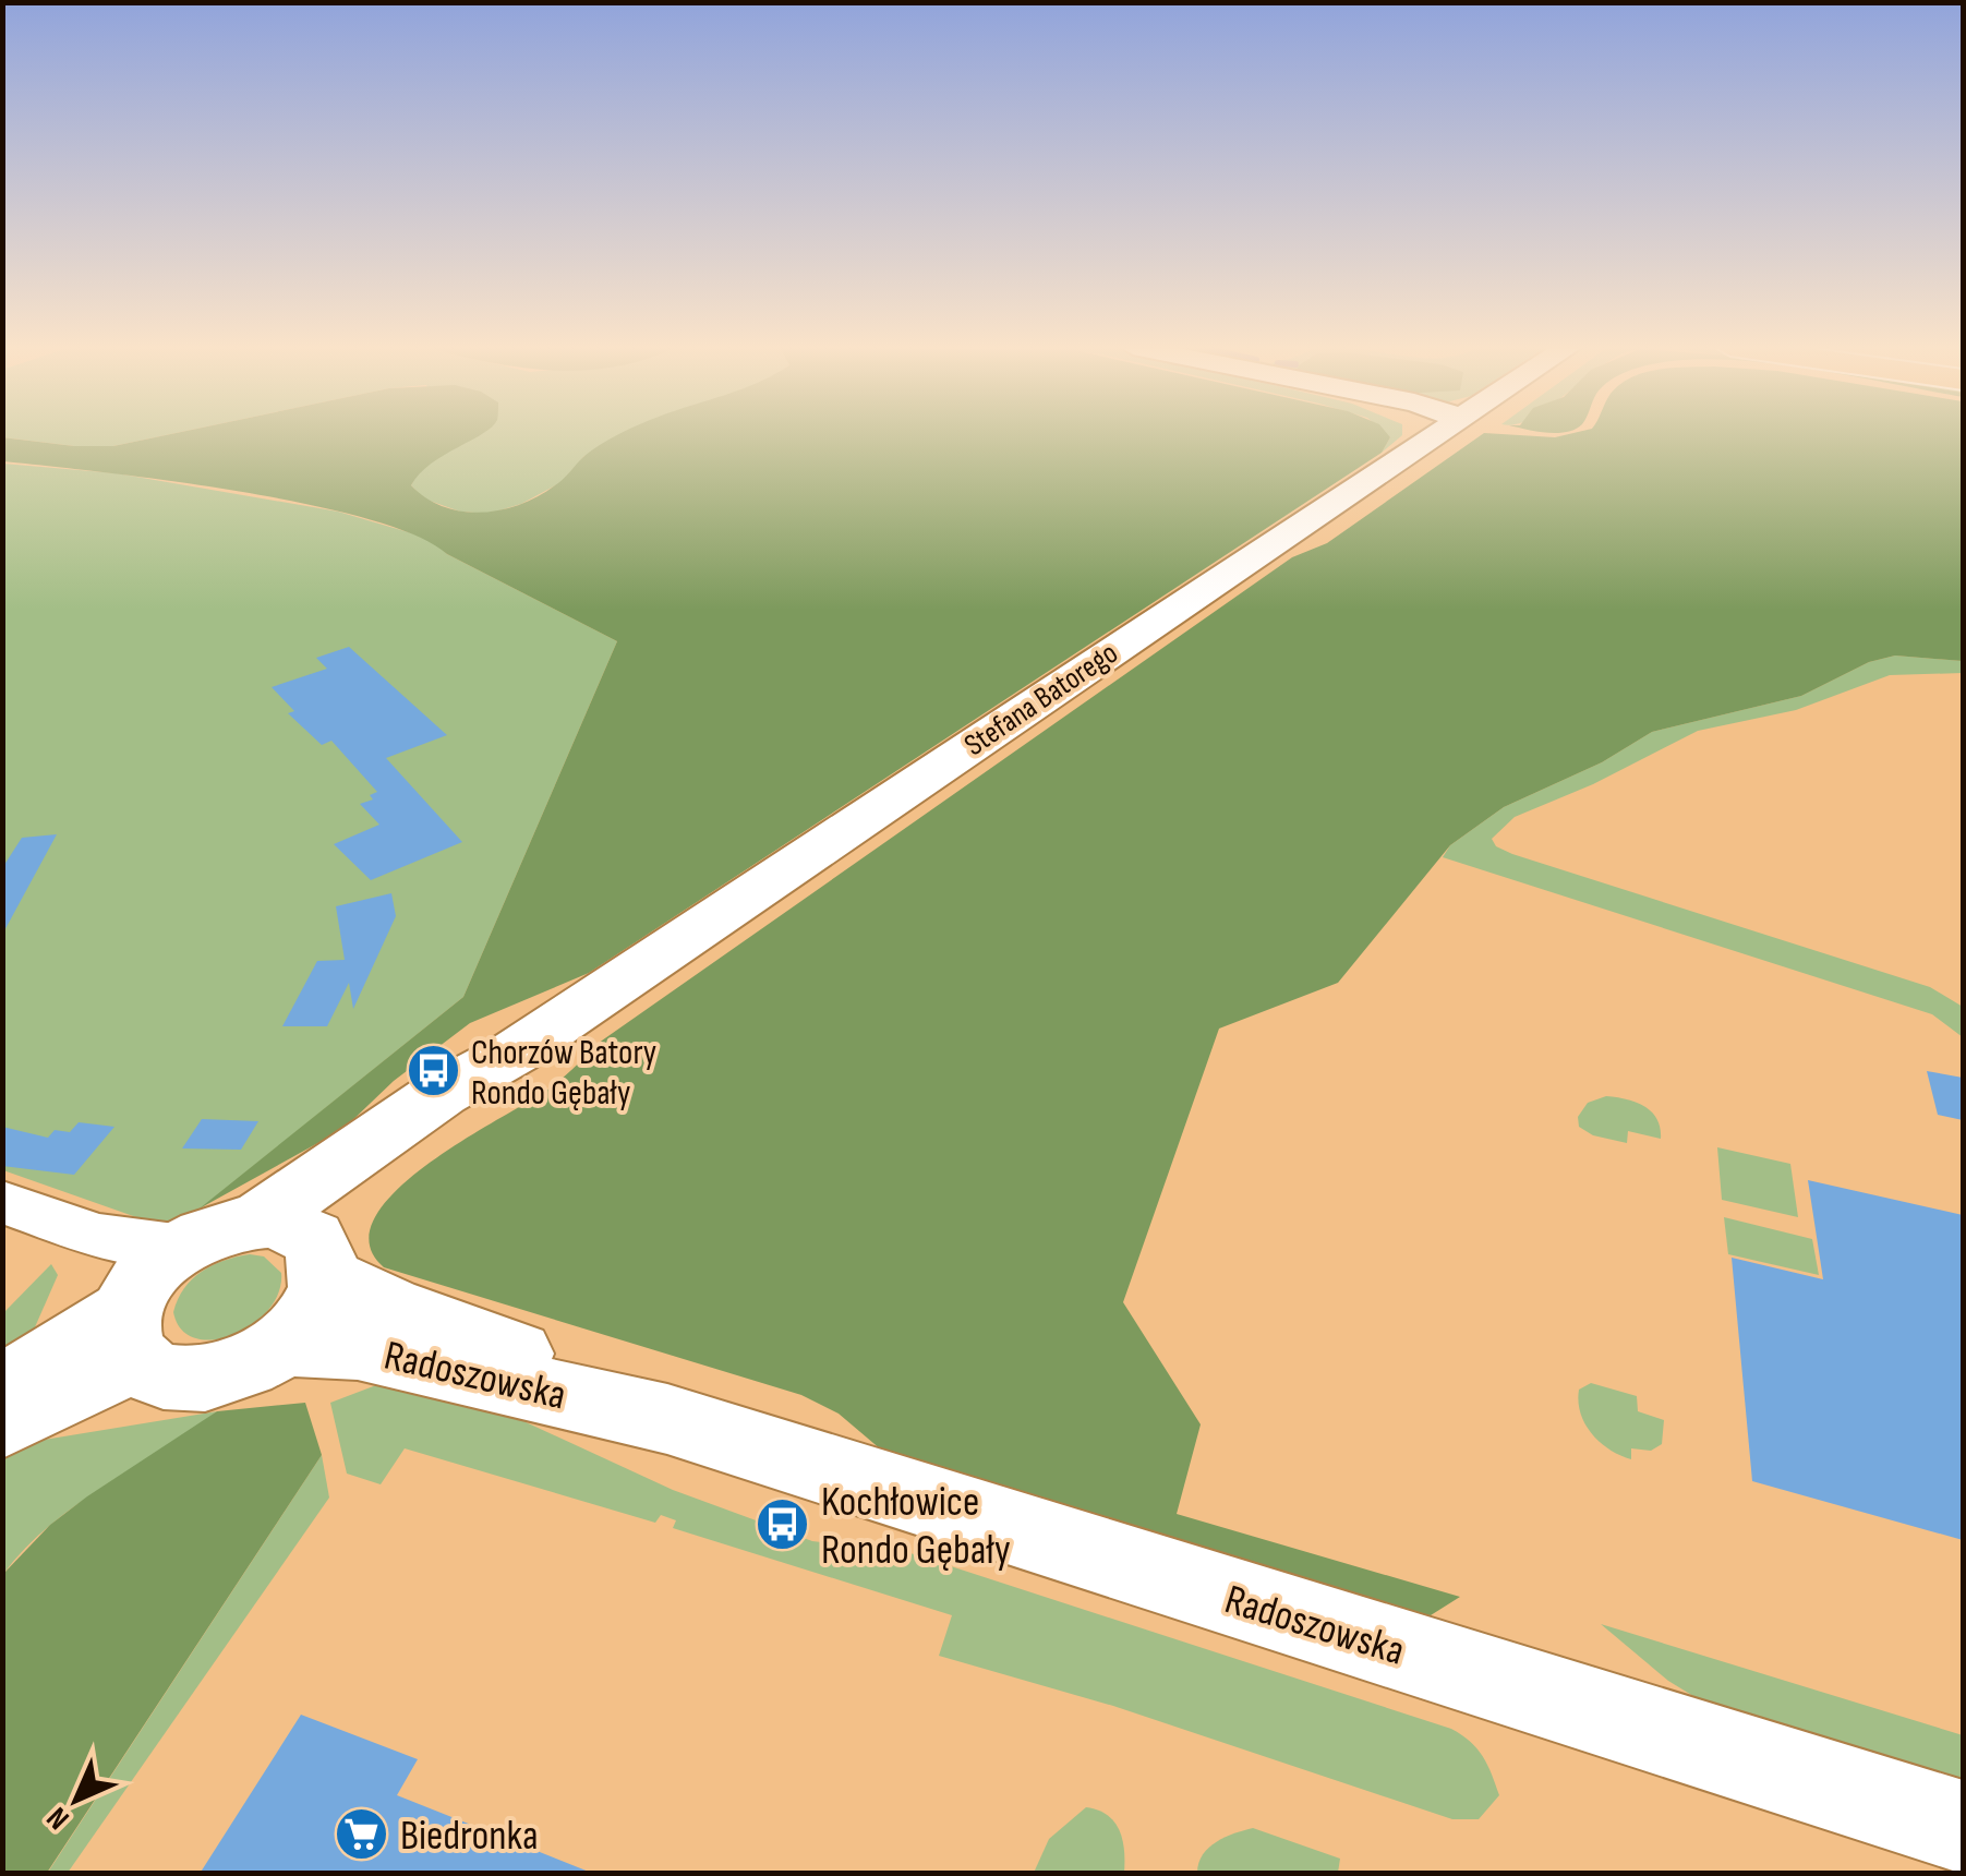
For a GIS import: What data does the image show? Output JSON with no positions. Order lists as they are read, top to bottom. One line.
{"streets":{"street":["Stefana Batorego","Radoszowska"]},"crossings":[["Stefana Batorego","Radoszowska"]],"places":{"bus stop":["Chorzów Batory Rondo Gębały","Kochłowice Rondo Gębały"],"supermarket":["Biedronka"]},"north":"bottom left"}
